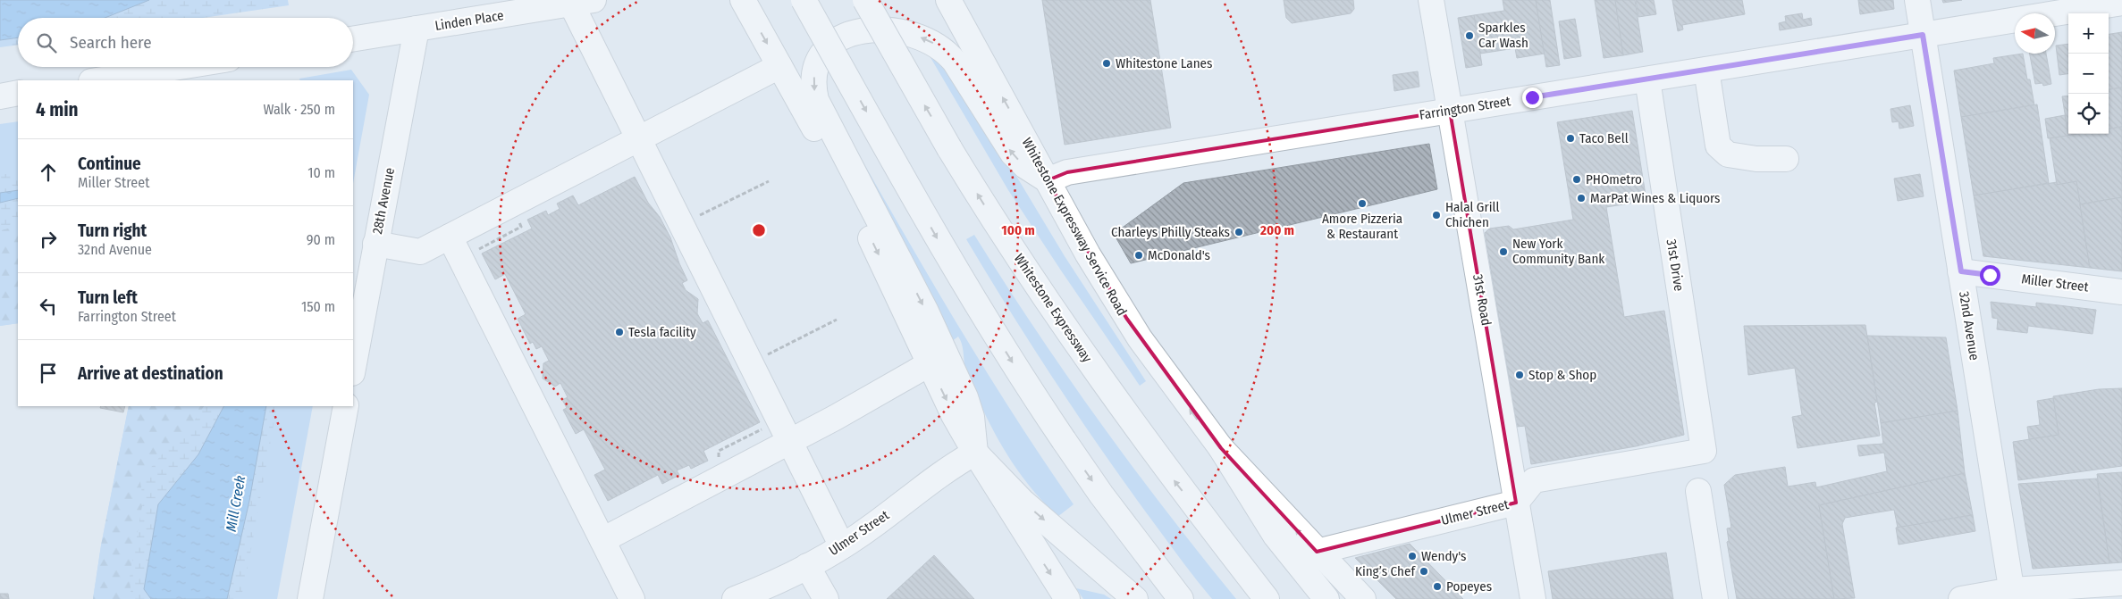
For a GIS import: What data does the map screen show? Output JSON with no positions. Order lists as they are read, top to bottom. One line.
{"streets":{"main road":["Linden Place","Farrington Street","28th Avenue","Whitestone Expressway Service Road","31st Drive","Miller Street","31st Road","Whitestone Expressway","32nd Avenue","Ulmer Street"]},"crossings":[["Linden Place","28th Avenue"],["Farrington Street","Whitestone Expressway Service Road"],["Farrington Street","31st Drive"],["Farrington Street","31st Road"],["Farrington Street","32nd Avenue"],["Whitestone Expressway Service Road","Ulmer Street"],["31st Drive","Ulmer Street"],["Miller Street","32nd Avenue"],["31st Road","Ulmer Street"]],"water":["Mill Creek"],"places":["Sparkles Car Wash","Whitestone Lanes","Taco Bell","PHOmetro","MarPat Wines & Liquors","Amore Pizzeria & Restaurant","Halal Grill Chichen","Charleys Philly Steaks","New York Community Bank","McDonald's","Tesla facility","Stop & Shop","Wendy's","King’s Chef","Popeyes"],"north":"left","page":{"map_buttons":["+","−"],"search":"Search here","heading":["4 min","Walk · 250 m"],"list":[["Continue","Miller Street","10 m"],["Turn right","32nd Avenue","90 m"],["Turn left","Farrington Street","150 m"],"Arrive at destination"]},"rings":["100 m","200 m"]}
